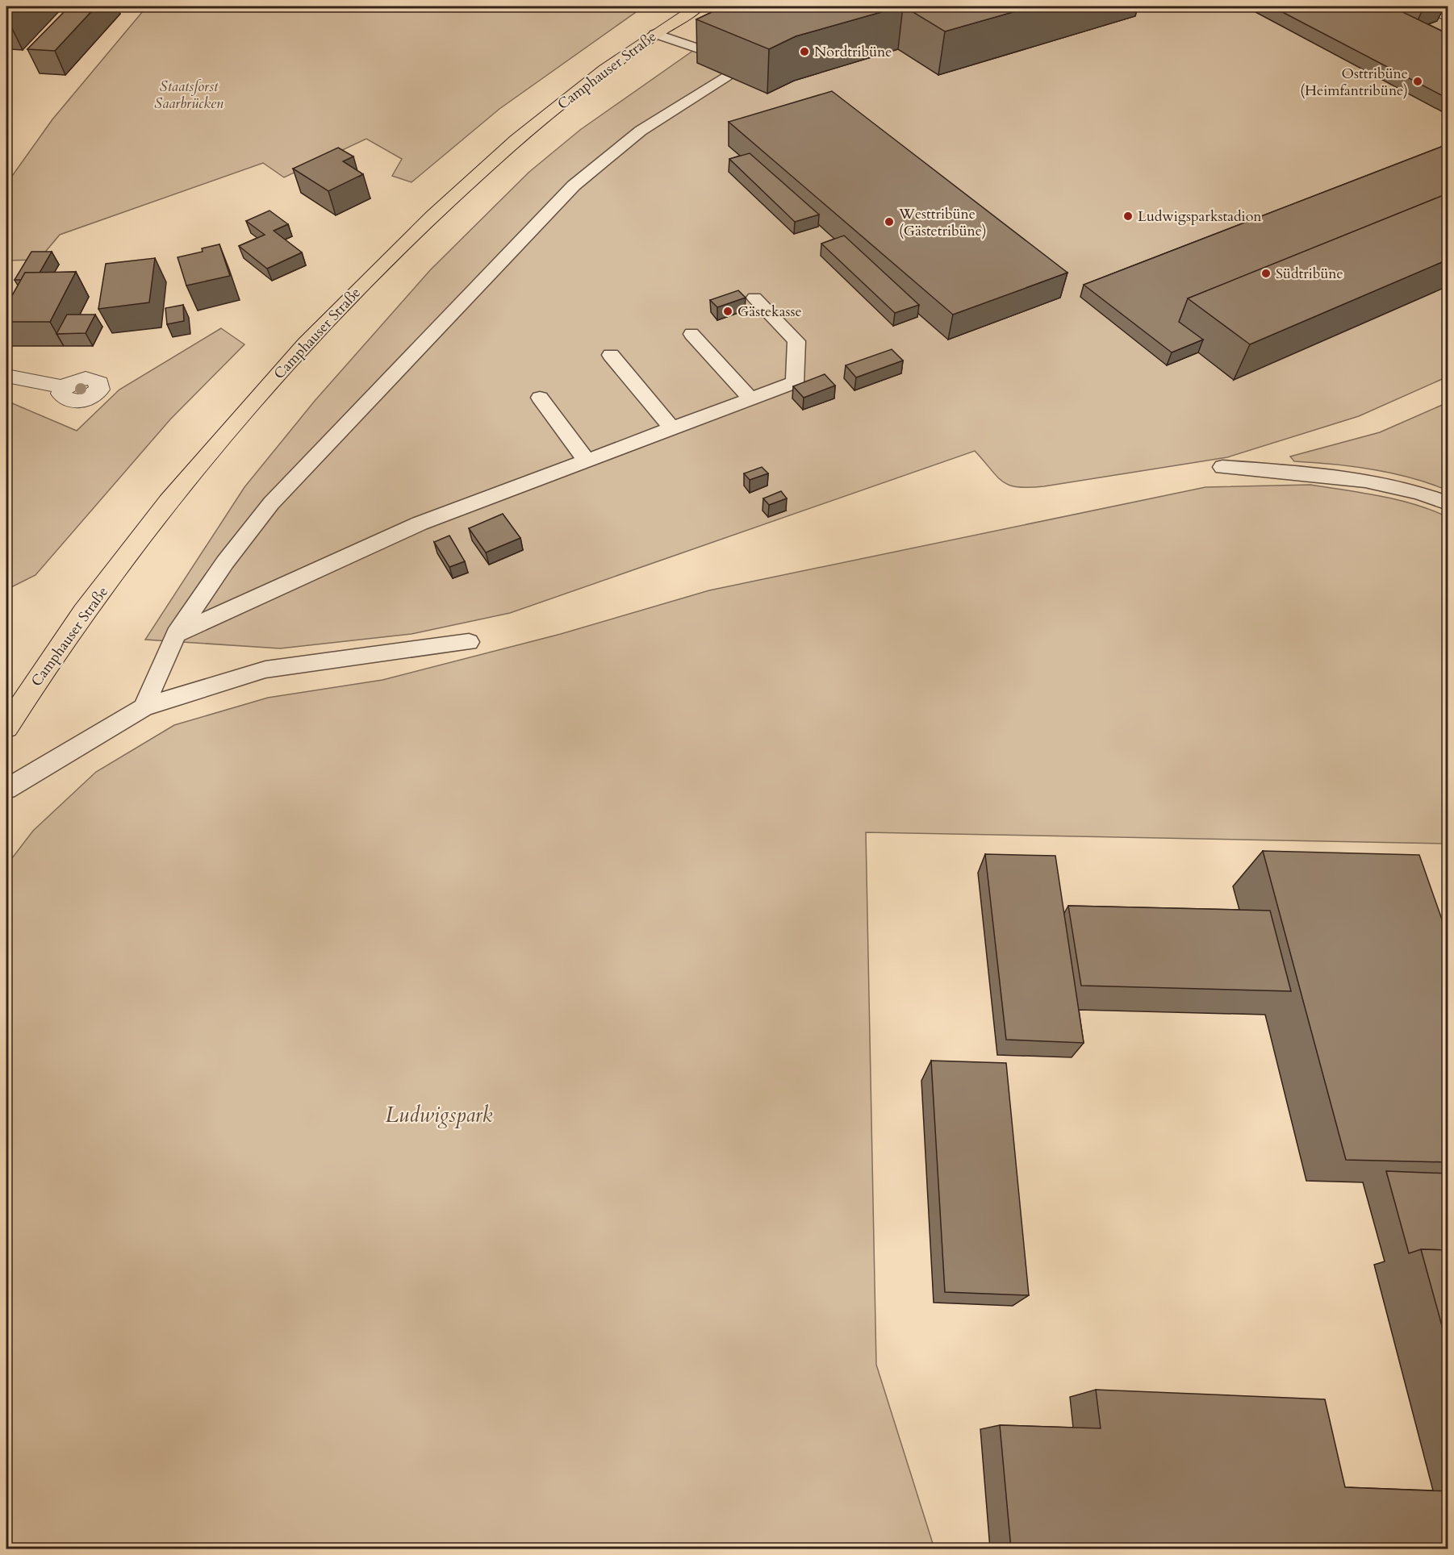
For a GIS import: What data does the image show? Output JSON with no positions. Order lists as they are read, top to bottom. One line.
{"streets":{"main road":["Camphauser Straße"]},"parks":["Staatsforst Saarbrücken","Ludwigspark"],"places":["Nordtribüne","Osttribüne (Heimfantribüne)","Ludwigsparkstadion","Westtribüne (Gästetribüne)","Südtribüne","Gästekasse"]}
